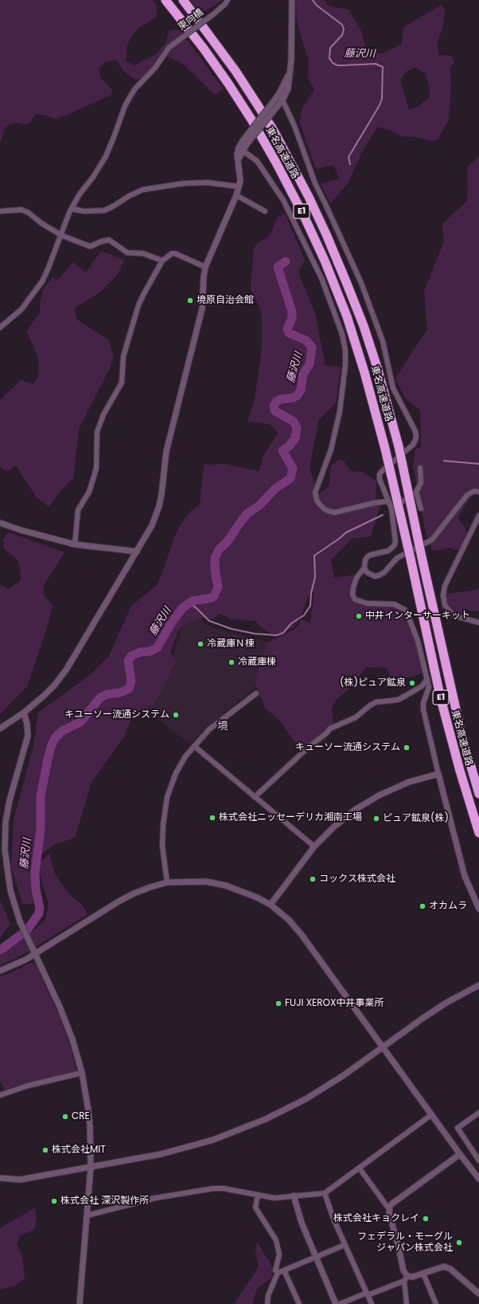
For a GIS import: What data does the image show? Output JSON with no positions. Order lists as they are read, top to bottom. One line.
{"streets":{"highway":["東名高速道路","E1"],"street":["東向橋"]},"districts":["境"],"water":["藤沢川"],"places":["境原自治会館","中井インターサーキット","冷蔵庫Ｎ棟","冷蔵庫棟","(株)ピュア鉱泉","キユーソー流通システム","キューソー流通システム","株式会社ニッセーデリカ湘南工場","ピュア鉱泉(株)","コックス株式会社","オカムラ","FUJI XEROX中井事業所","CRE","株式会社MIT","株式会社 深沢製作所","株式会社キョクレイ","フェデラル・モーグル ジャパン株式会社"]}
